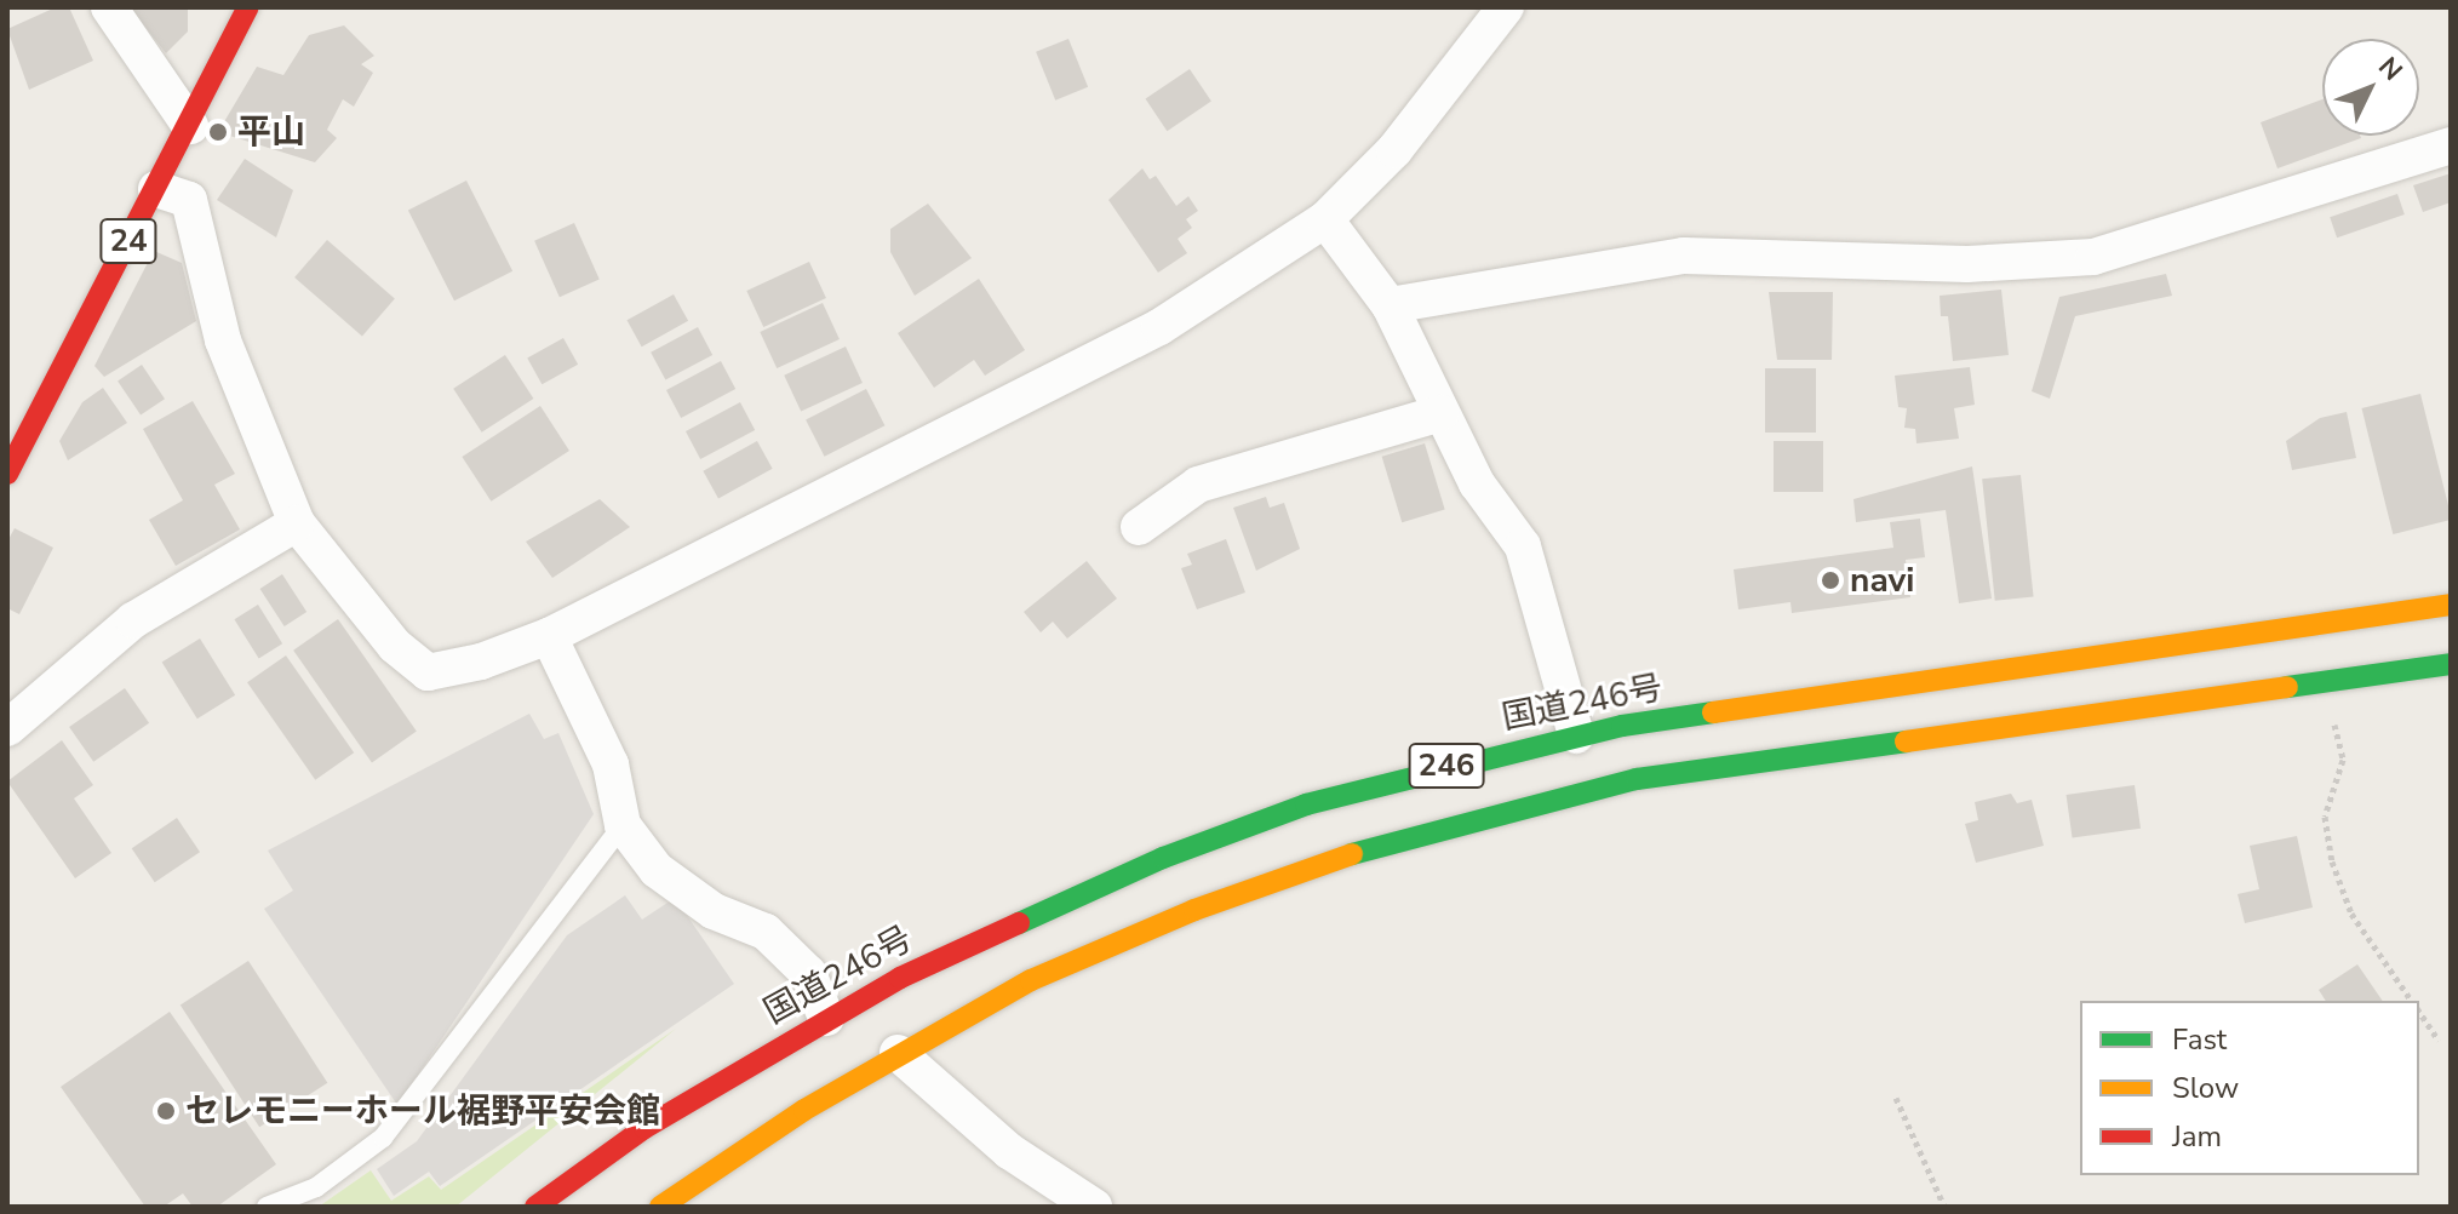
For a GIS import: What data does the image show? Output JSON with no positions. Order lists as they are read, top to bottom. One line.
{"streets":{"main road":["24","国道246号","246"]},"places":["平山","navi","セレモニーホール裾野平安会館"],"legend":["Fast","Slow","Jam"],"north":"top right"}
